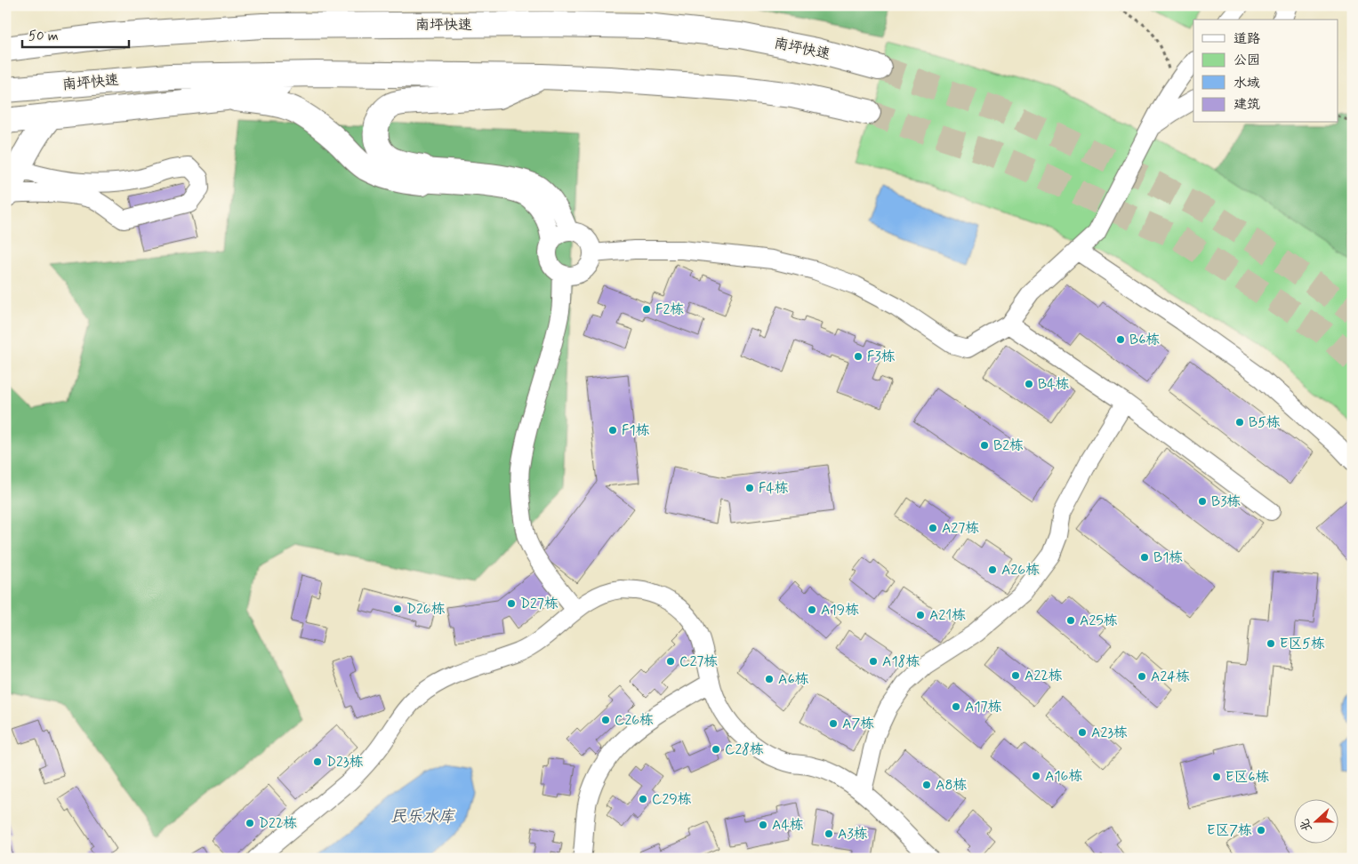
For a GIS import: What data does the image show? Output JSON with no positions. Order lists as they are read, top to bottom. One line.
{"streets":{"highway":["南坪快速"]},"water":["民乐水库"],"places":["F2栋","B6栋","F3栋","B4栋","B5栋","F1栋","B2栋","F4栋","B3栋","A27栋","B1栋","A26栋","D27栋","D26栋","A19栋","A21栋","A25栋","E区5栋","C27栋","A18栋","A22栋","A24栋","A6栋","A17栋","C26栋","A7栋","A23栋","C28栋","D23栋","A16栋","E区6栋","A8栋","C29栋","D22栋","A4栋","E区7栋","A3栋"],"legend":["道路","公园","水域","建筑"],"scale_bar":"50 m","north":"left"}
